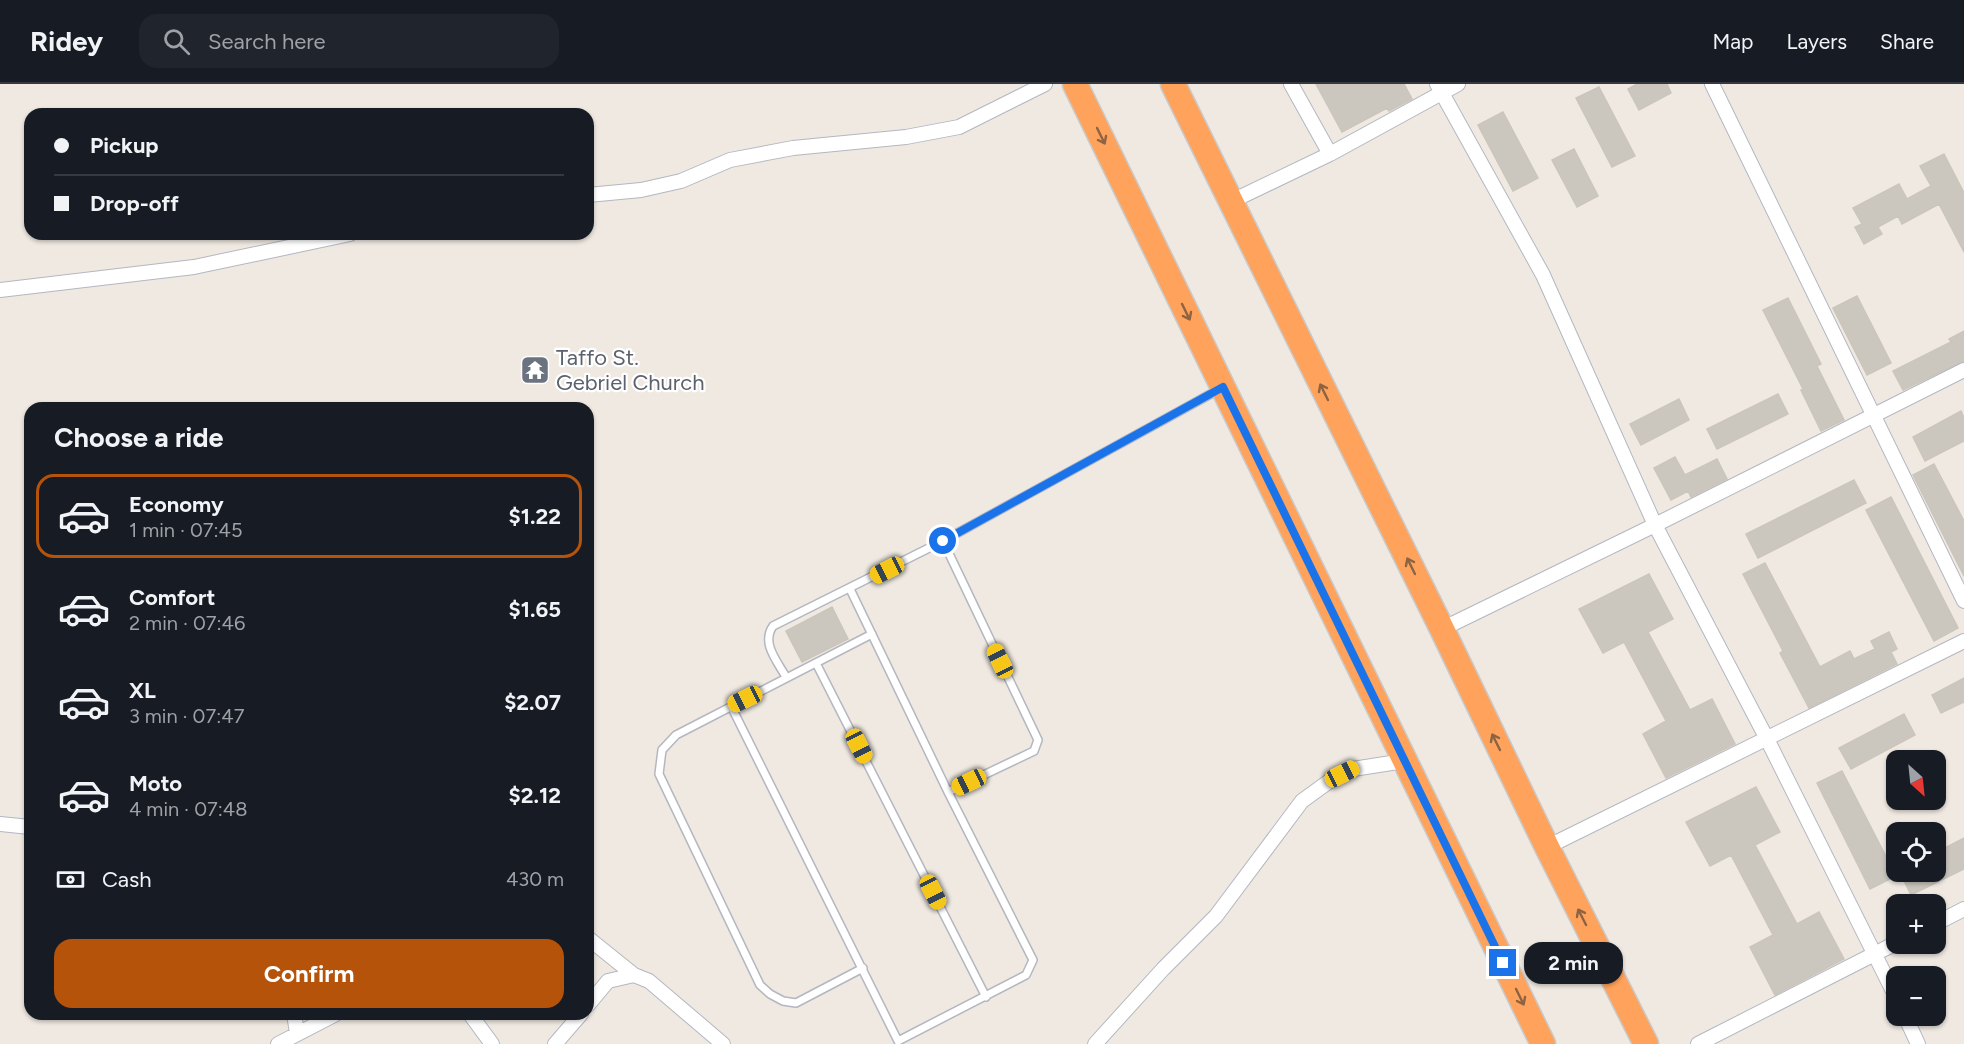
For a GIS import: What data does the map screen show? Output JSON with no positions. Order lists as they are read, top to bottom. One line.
{"places":{"temple":["Taffo St. Gebriel Church"]},"north":"bottom right","page":{"header":"Ridey","search":"Search here","nav":["Map","Layers","Share"],"banner":["Pickup","Drop-off"],"heading":"Choose a ride","list":[{"name":"Economy","note":"1 min · 07:45","value":"$1.22"},{"name":"Comfort","note":"2 min · 07:46","value":"$1.65"},{"name":"XL","note":"3 min · 07:47","value":"$2.07"},{"name":"Moto","note":"4 min · 07:48","value":"$2.12"}],"map_buttons":["+","−"],"pay":["Cash","430 m"],"buttons":"Confirm","bubble":"2 min"}}
